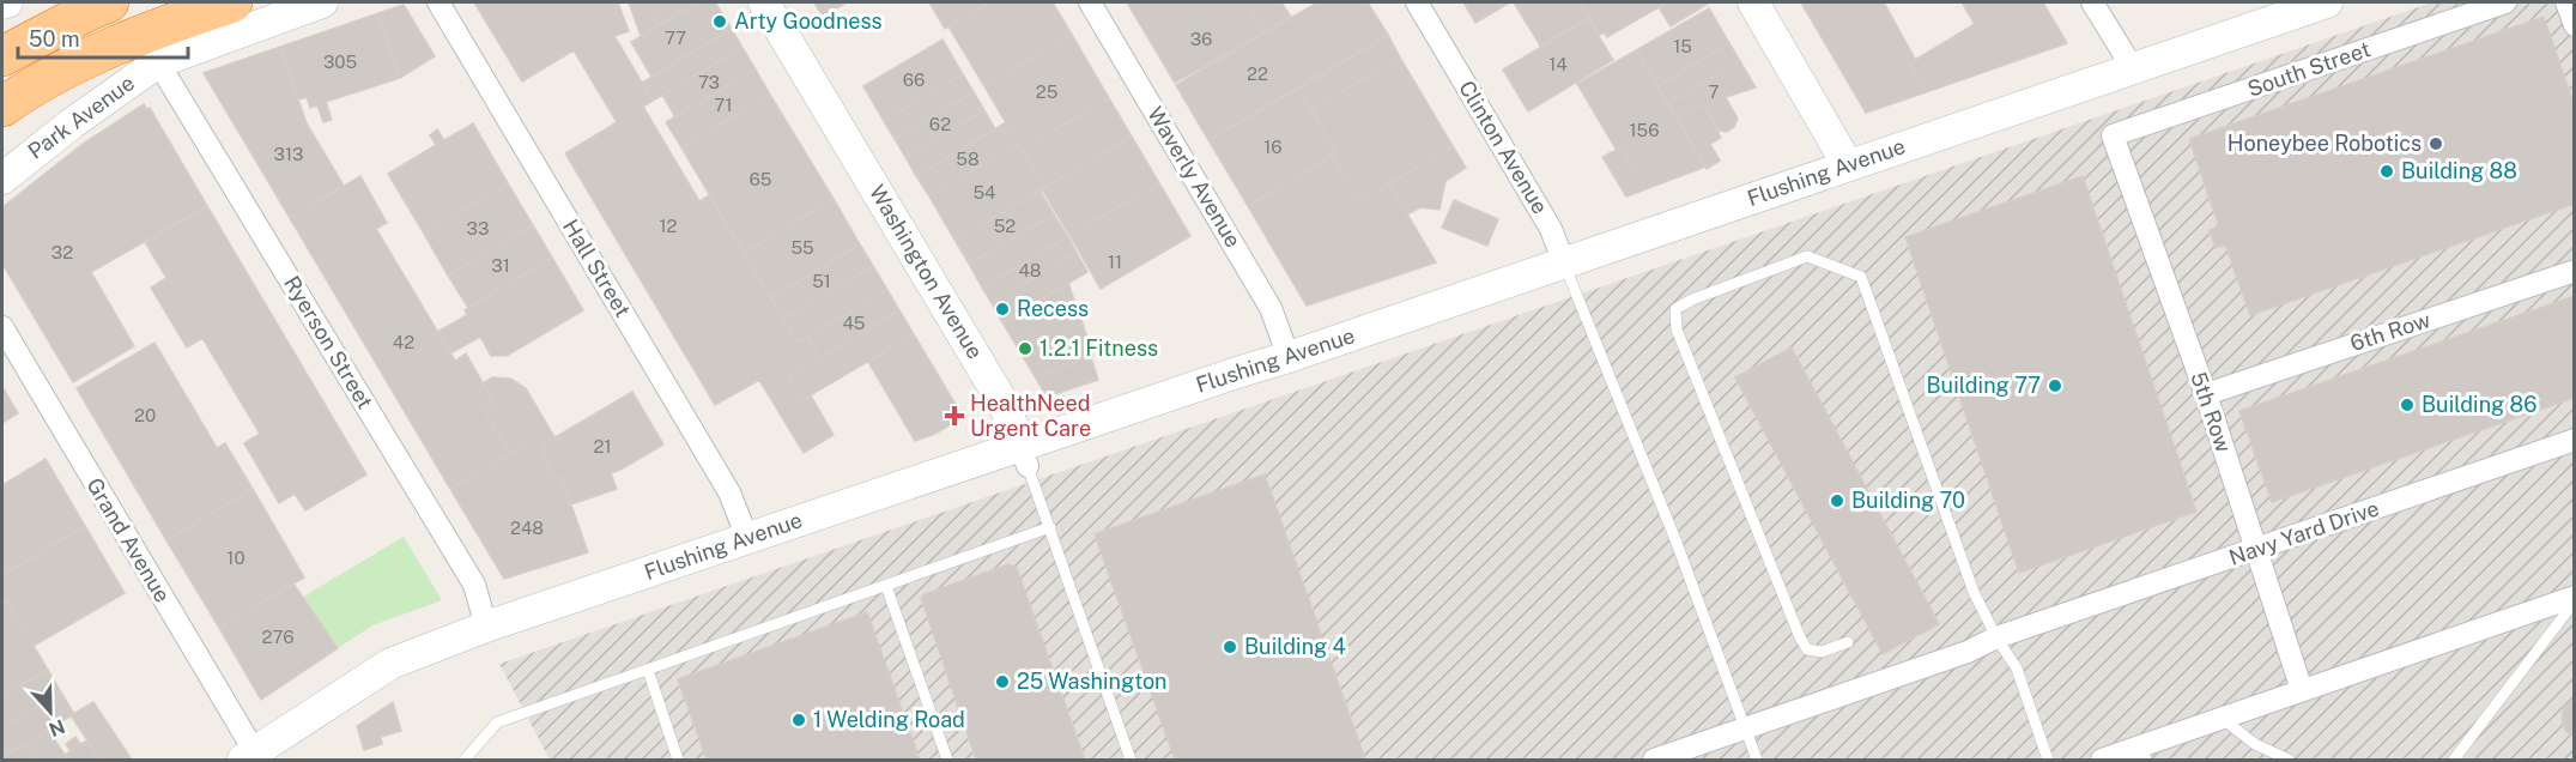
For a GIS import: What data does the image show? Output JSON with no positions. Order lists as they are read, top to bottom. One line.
{"streets":{"main road":["Park Avenue","Flushing Avenue","Washington Avenue"],"street":["South Street","Clinton Avenue","Waverly Avenue","Hall Street","6th Row","Ryerson Street","5th Row","Navy Yard Drive","Grand Avenue"]},"crossings":[["South Street","5th Row"],["Park Avenue","Ryerson Street"],["Clinton Avenue","Flushing Avenue"],["Flushing Avenue","Waverly Avenue"],["Flushing Avenue","Hall Street"],["Flushing Avenue","Washington Avenue"],["Flushing Avenue","Ryerson Street"],["Flushing Avenue","Grand Avenue"],["6th Row","5th Row"],["5th Row","Navy Yard Drive"]],"places":{"other":["Arty Goodness","Honeybee Robotics","Building 88","Recess","1.2.1 Fitness","Building 77","Building 86","Building 70","Building 4","25 Washington","1 Welding Road"],"health":["HealthNeed Urgent Care"]},"house_numbers":["77","36","15","305","14","22","66","73","25","7","71","62","156","16","313","58","65","54","12","52","33","55","32","11","31","48","51","45","42","20","21","248","10","276"],"scale_bar":"50 m","north":"bottom"}
